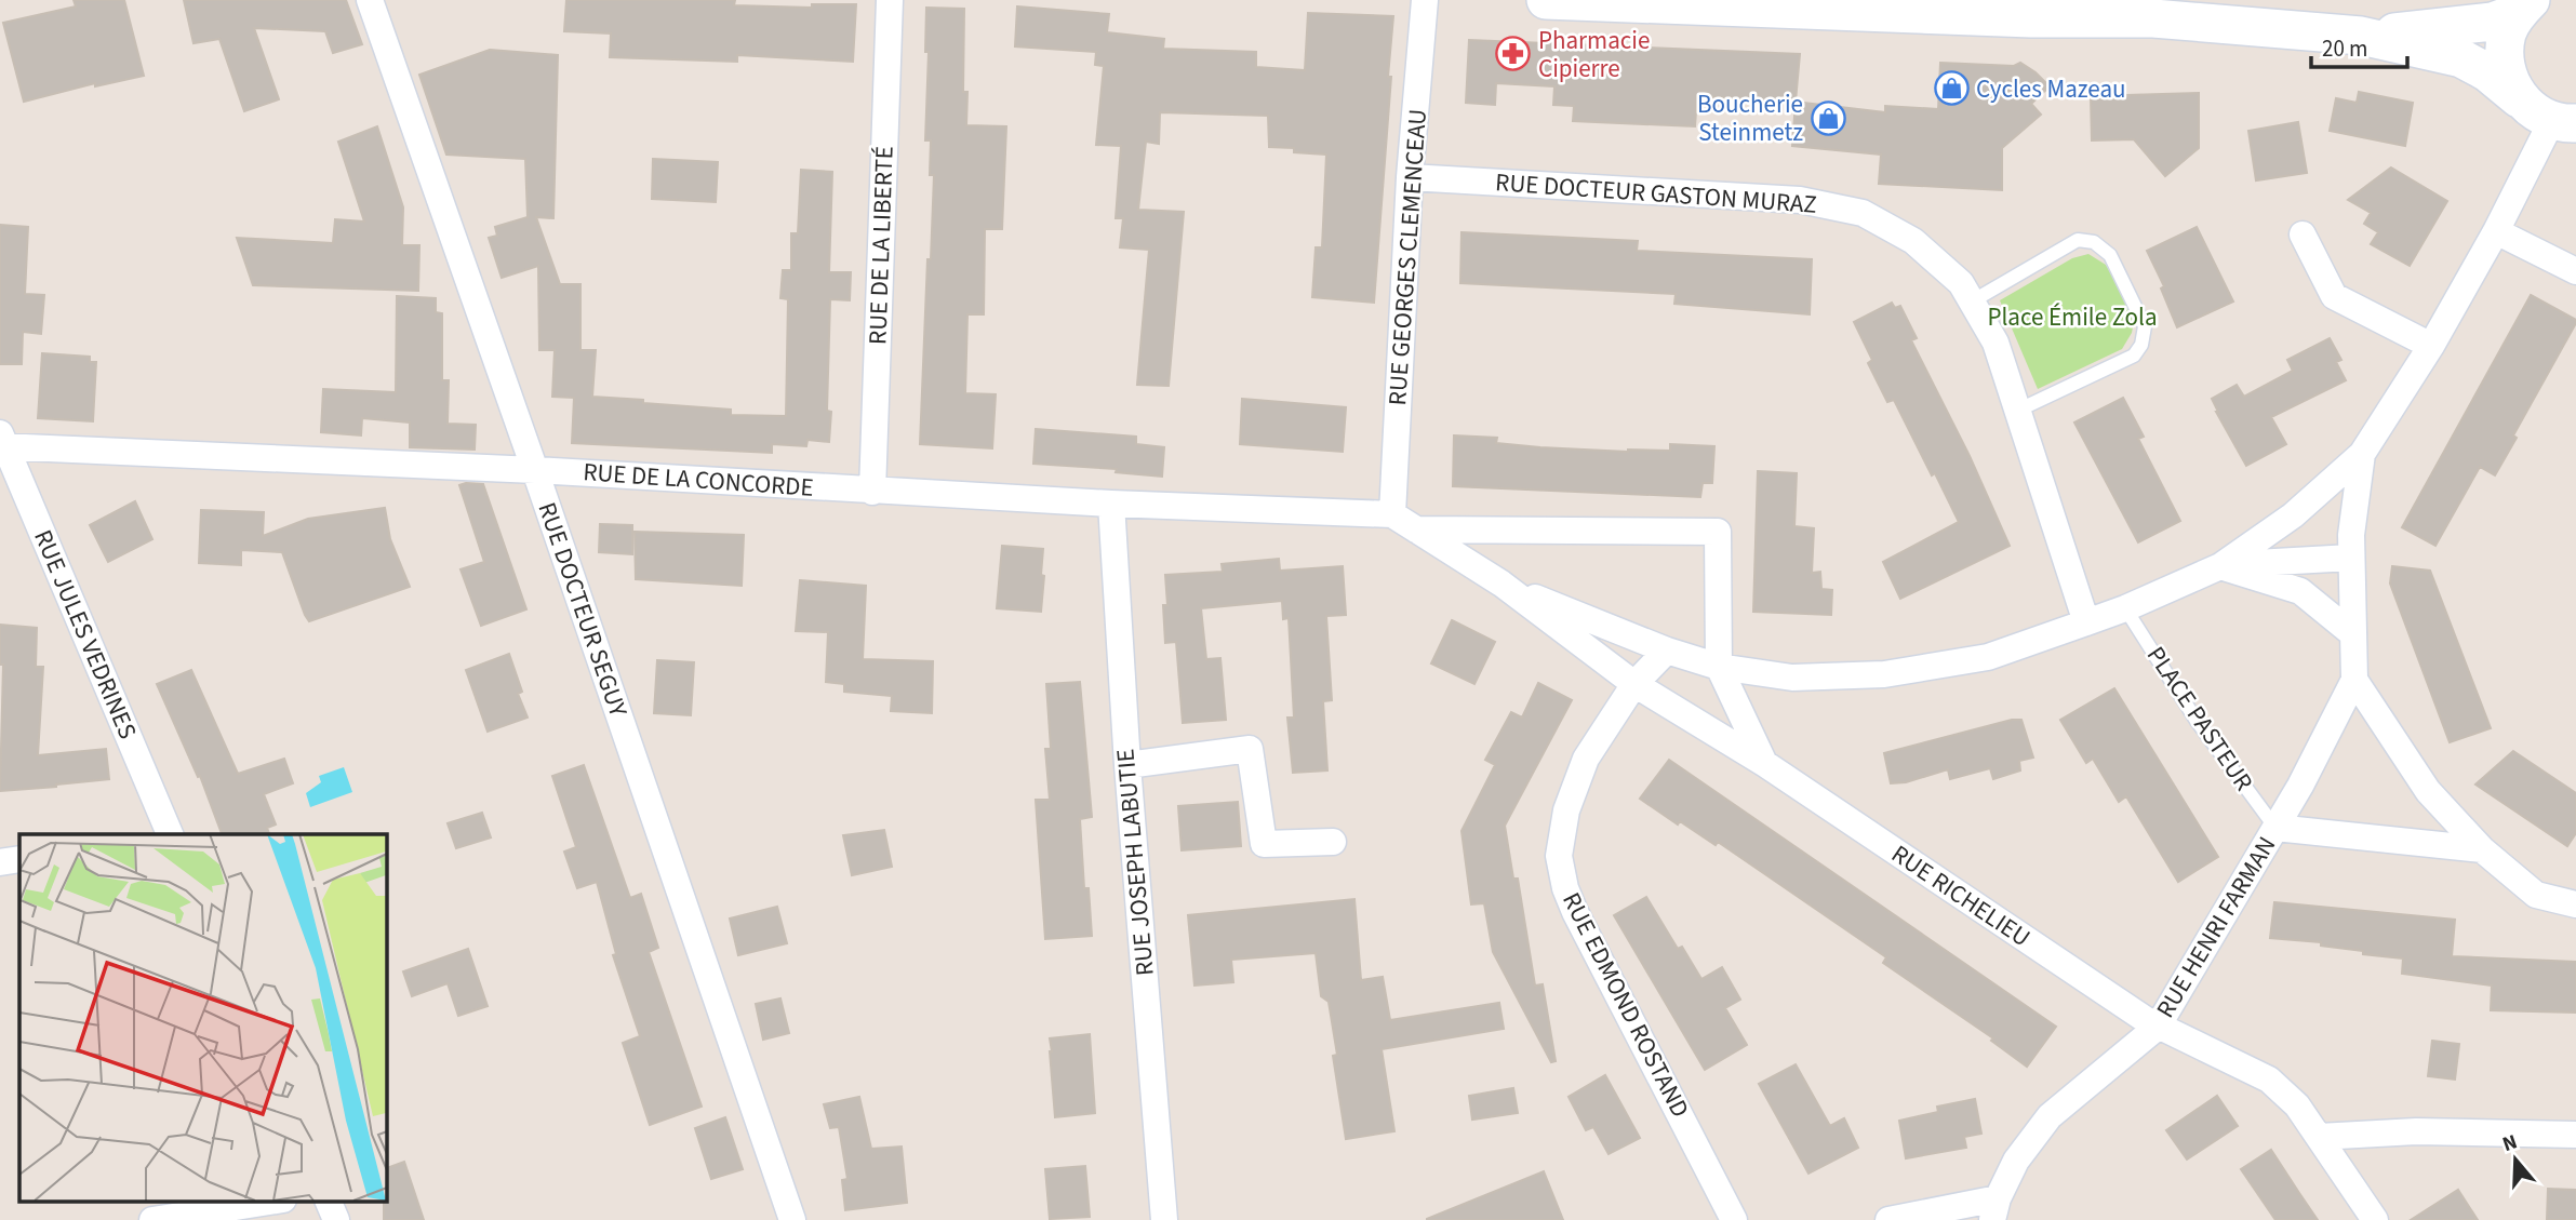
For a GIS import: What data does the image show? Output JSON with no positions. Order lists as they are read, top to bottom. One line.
{"streets":{"street":["RUE DOCTEUR GASTON MURAZ","RUE DE LA LIBERTÉ","RUE GEORGES CLEMENCEAU","RUE DE LA CONCORDE","RUE DOCTEUR SEGUY","RUE JULES VEDRINES","RUE JOSEPH LABUTIE","RUE RICHELIEU","RUE HENRI FARMAN","RUE EDMOND ROSTAND"],"lane":["PLACE PASTEUR"]},"crossings":[["RUE DOCTEUR GASTON MURAZ","RUE GEORGES CLEMENCEAU"],["RUE DE LA LIBERTÉ","RUE DE LA CONCORDE"],["RUE GEORGES CLEMENCEAU","RUE DE LA CONCORDE"],["RUE DE LA CONCORDE","RUE DOCTEUR SEGUY"],["RUE DE LA CONCORDE","RUE JULES VEDRINES"],["RUE DE LA CONCORDE","RUE JOSEPH LABUTIE"],["PLACE PASTEUR","RUE HENRI FARMAN"],["RUE RICHELIEU","RUE HENRI FARMAN"],["RUE RICHELIEU","RUE EDMOND ROSTAND"]],"parks":["Place Émile Zola"],"places":{"pharmacy":["Pharmacie Cipierre"],"shop":["Cycles Mazeau","Boucherie Steinmetz"]},"scale_bar":"20 m","north":"top"}
